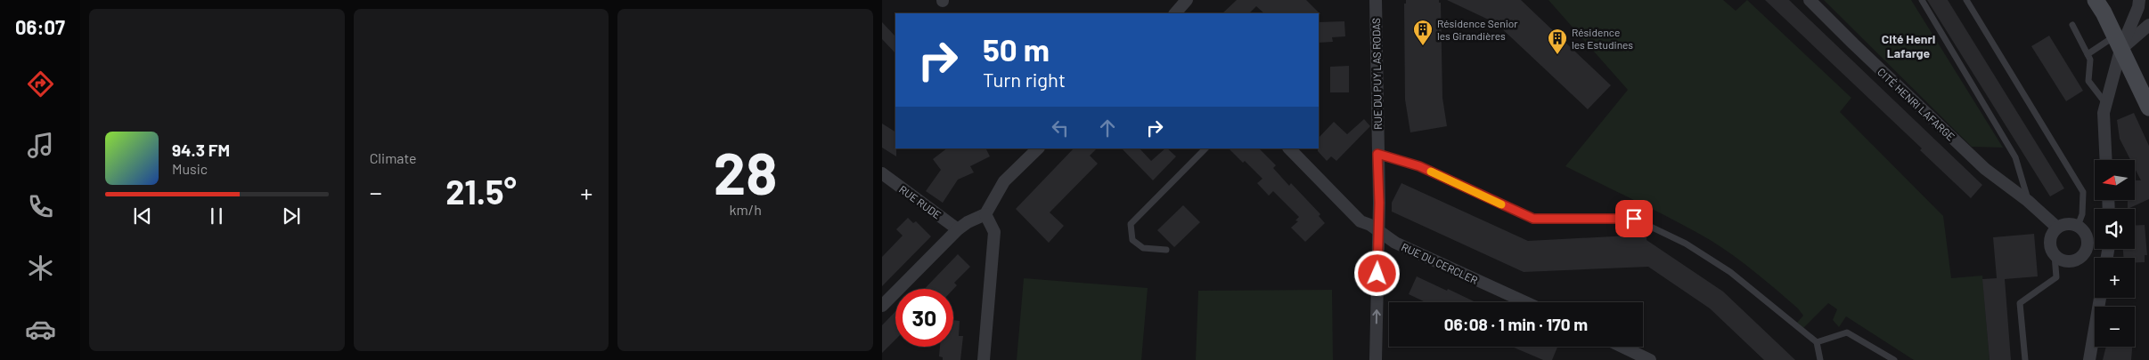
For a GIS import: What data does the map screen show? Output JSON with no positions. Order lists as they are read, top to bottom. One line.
{"streets":{"street":["RUE DU PUY LAS RODAS","CITÉ HENRI LAFARGE","RUE RUDE","RUE DU CERCLER"]},"crossings":[["RUE DU PUY LAS RODAS","RUE DU CERCLER"]],"one_way":["RUE DU PUY LAS RODAS"],"districts":["Cité Henri Lafarge"],"places":{"building":["Résidence Senior les Girandières","Résidence les Estudines"]},"north":"left","page":{"tabs":"06:07","tile":["Climate",["28","km/h"]],"turn":["50 m","Turn right"],"song":["94.3 FM","Music"],"map_buttons":["+","−"],"heat":["−","21.5°","+"],"limit":"30","trip":"06:08 · 1 min · 170 m"}}
